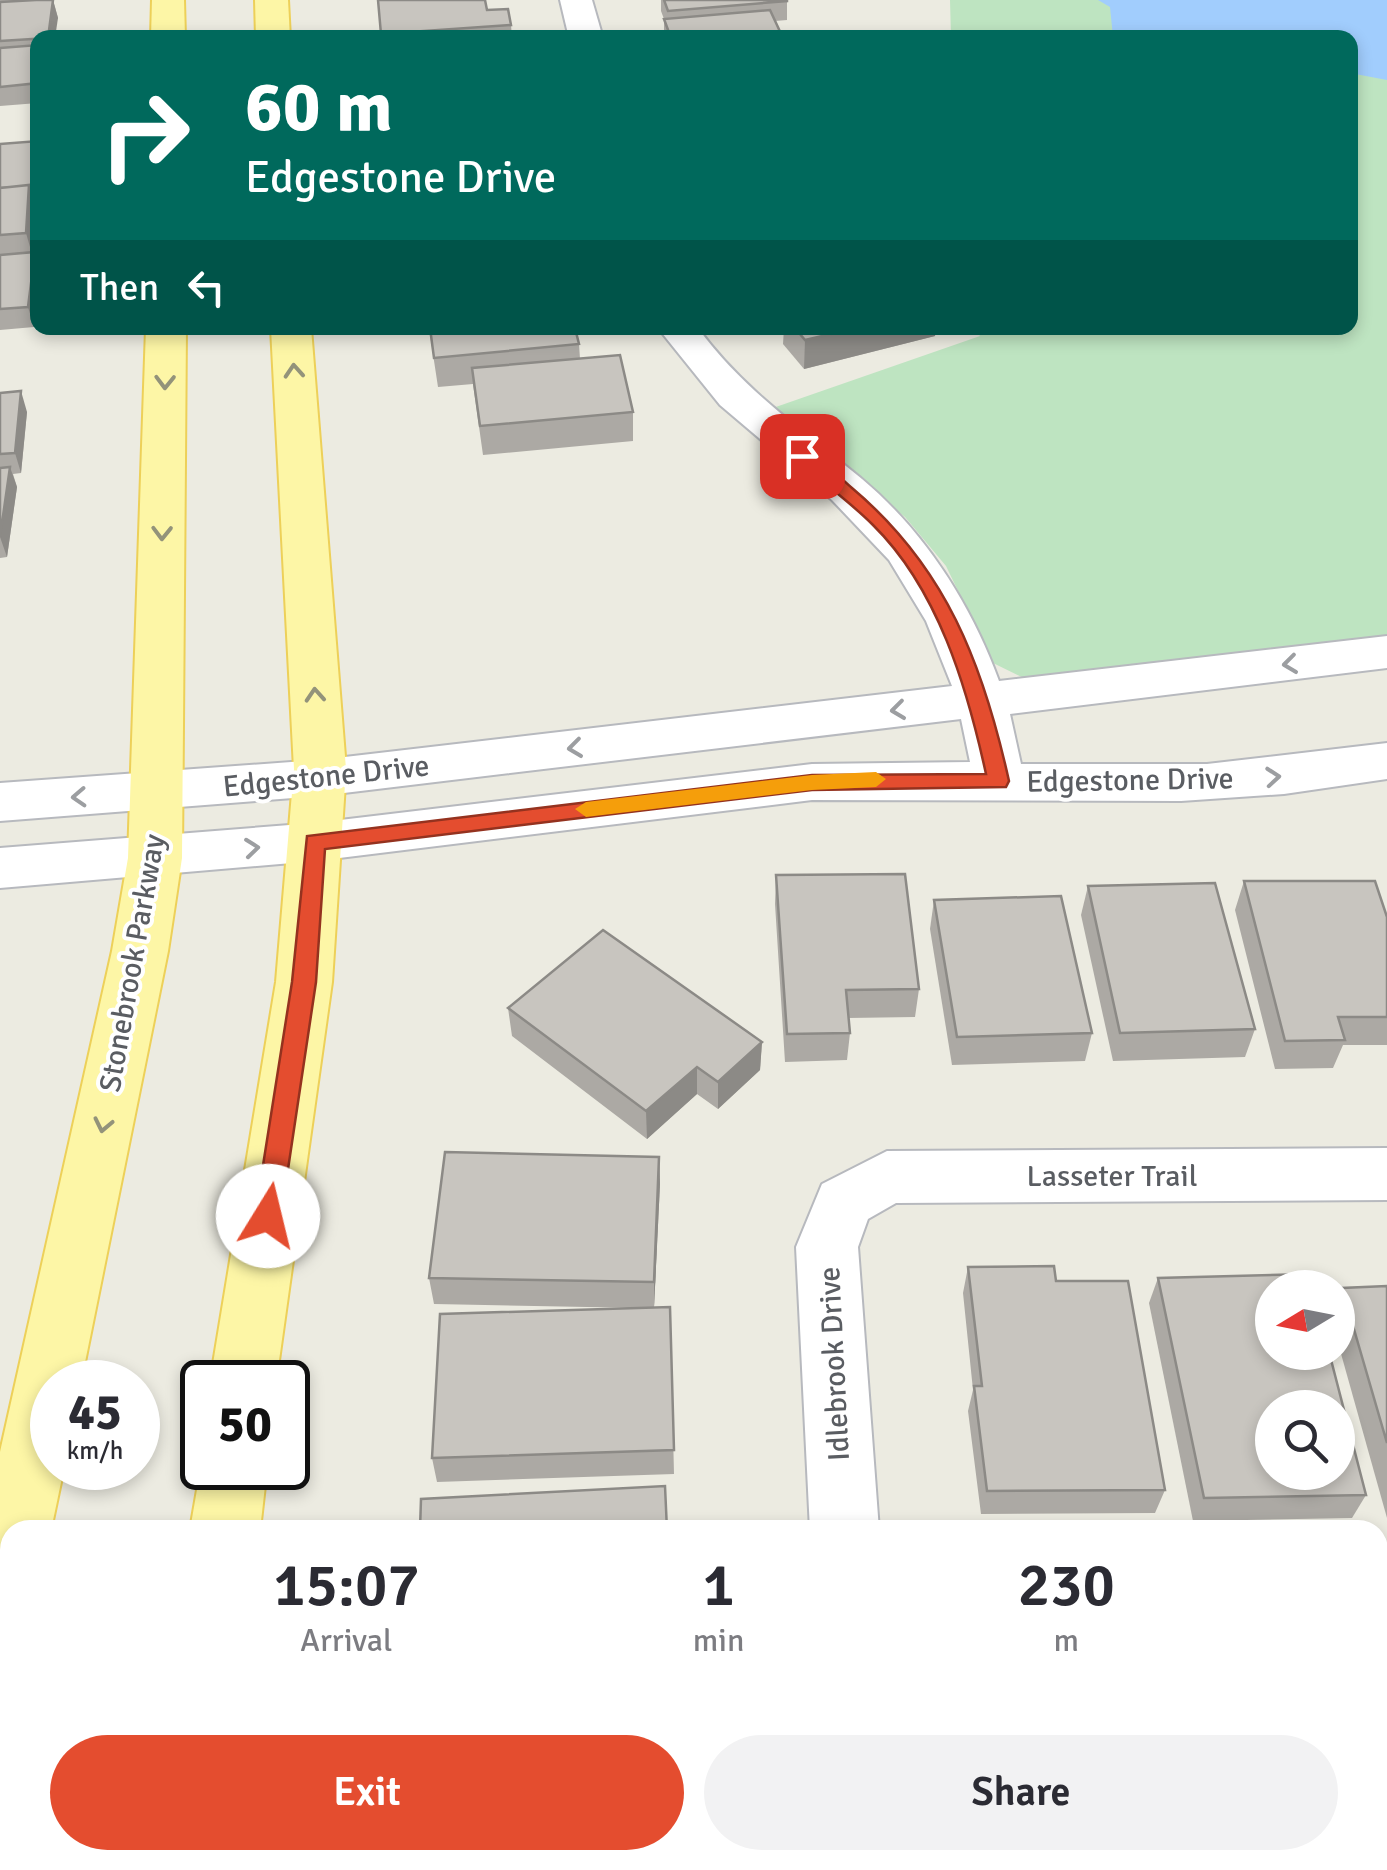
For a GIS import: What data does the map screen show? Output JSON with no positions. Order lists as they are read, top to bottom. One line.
{"streets":{"main road":["Stonebrook Parkway"],"street":["Edgestone Drive","Lasseter Trail","Idlebrook Drive"]},"crossings":[["Edgestone Drive","Stonebrook Parkway"],["Lasseter Trail","Idlebrook Drive"]],"north":"left","page":{"turn":["60 m","Edgestone Drive"],"then":"Then","speed":"45 km/h","limit":"50","eta":["15:07","Arrival","1","min","230","m"],"buttons":["Exit","Share"]}}
